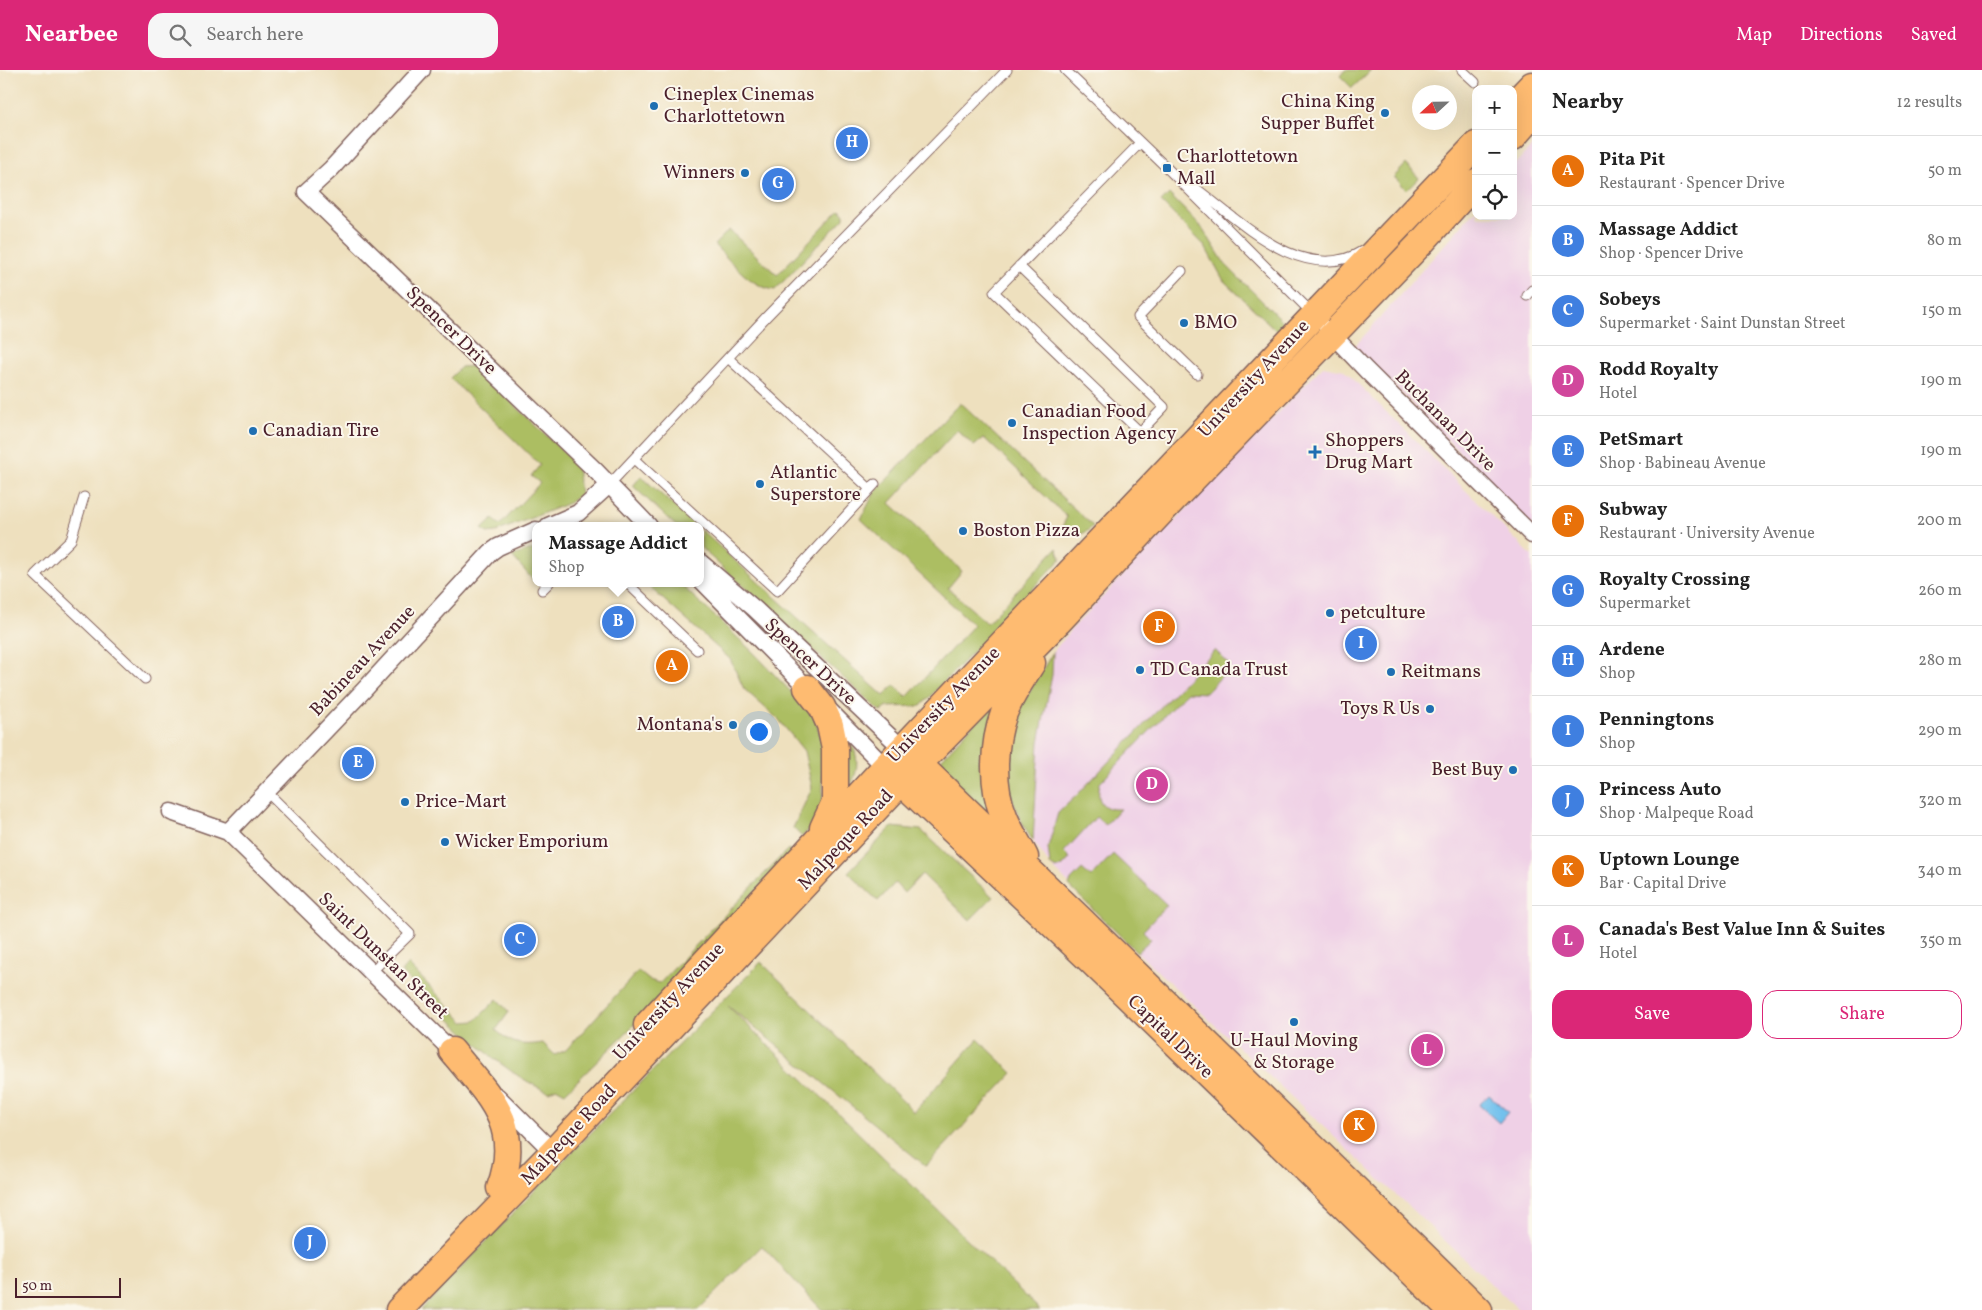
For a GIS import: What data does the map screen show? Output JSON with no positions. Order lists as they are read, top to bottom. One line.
{"streets":{"main road":["University Avenue","Malpeque Road","Capital Drive"],"street":["Spencer Drive","Buchanan Drive","Babineau Avenue","Saint Dunstan Street"]},"crossings":[["Spencer Drive","University Avenue"],["Spencer Drive","Malpeque Road"],["Spencer Drive","Capital Drive"],["University Avenue","Buchanan Drive"],["University Avenue","Malpeque Road"],["University Avenue","Saint Dunstan Street"],["University Avenue","Capital Drive"],["Babineau Avenue","Saint Dunstan Street"],["Malpeque Road","Saint Dunstan Street"],["Malpeque Road","Capital Drive"]],"places":{"other":["Cineplex Cinemas Charlottetown","China King Supper Buffet","Winners","BMO","Canadian Food Inspection Agency","Canadian Tire","Atlantic Superstore","Boston Pizza","petculture","TD Canada Trust","Reitmans","Toys R Us","Montana's","Best Buy","Price-Mart","Wicker Emporium","U-Haul Moving & Storage"],"transit":["Charlottetown Mall"],"health":["Shoppers Drug Mart"]},"scale_bar":"50 m","north":"left","page":{"header":"Nearbee","search":"Search here","nav":["Map","Directions","Saved"],"heading":["Nearby","12 results"],"map_buttons":["+","−"],"pins":["H","G","B","F","I","A","E","D","C","L","K","J"],"list":[{"mark":"A","name":"Pita Pit","note":"Restaurant · Spencer Drive","value":"50 m"},{"mark":"B","name":"Massage Addict","note":"Shop · Spencer Drive","value":"80 m"},{"mark":"C","name":"Sobeys","note":"Supermarket · Saint Dunstan Street","value":"150 m"},{"mark":"D","name":"Rodd Royalty","note":"Hotel","value":"190 m"},{"mark":"E","name":"PetSmart","note":"Shop · Babineau Avenue","value":"190 m"},{"mark":"F","name":"Subway","note":"Restaurant · University Avenue","value":"200 m"},{"mark":"G","name":"Royalty Crossing","note":"Supermarket","value":"260 m"},{"mark":"H","name":"Ardene","note":"Shop","value":"280 m"},{"mark":"I","name":"Penningtons","note":"Shop","value":"290 m"},{"mark":"J","name":"Princess Auto","note":"Shop · Malpeque Road","value":"320 m"},{"mark":"K","name":"Uptown Lounge","note":"Bar · Capital Drive","value":"340 m"},{"mark":"L","name":"Canada's Best Value Inn & Suites","note":"Hotel","value":"350 m"}],"popup":["Massage Addict","Shop"],"buttons":["Save","Share"],"scale":"50 m"}}
